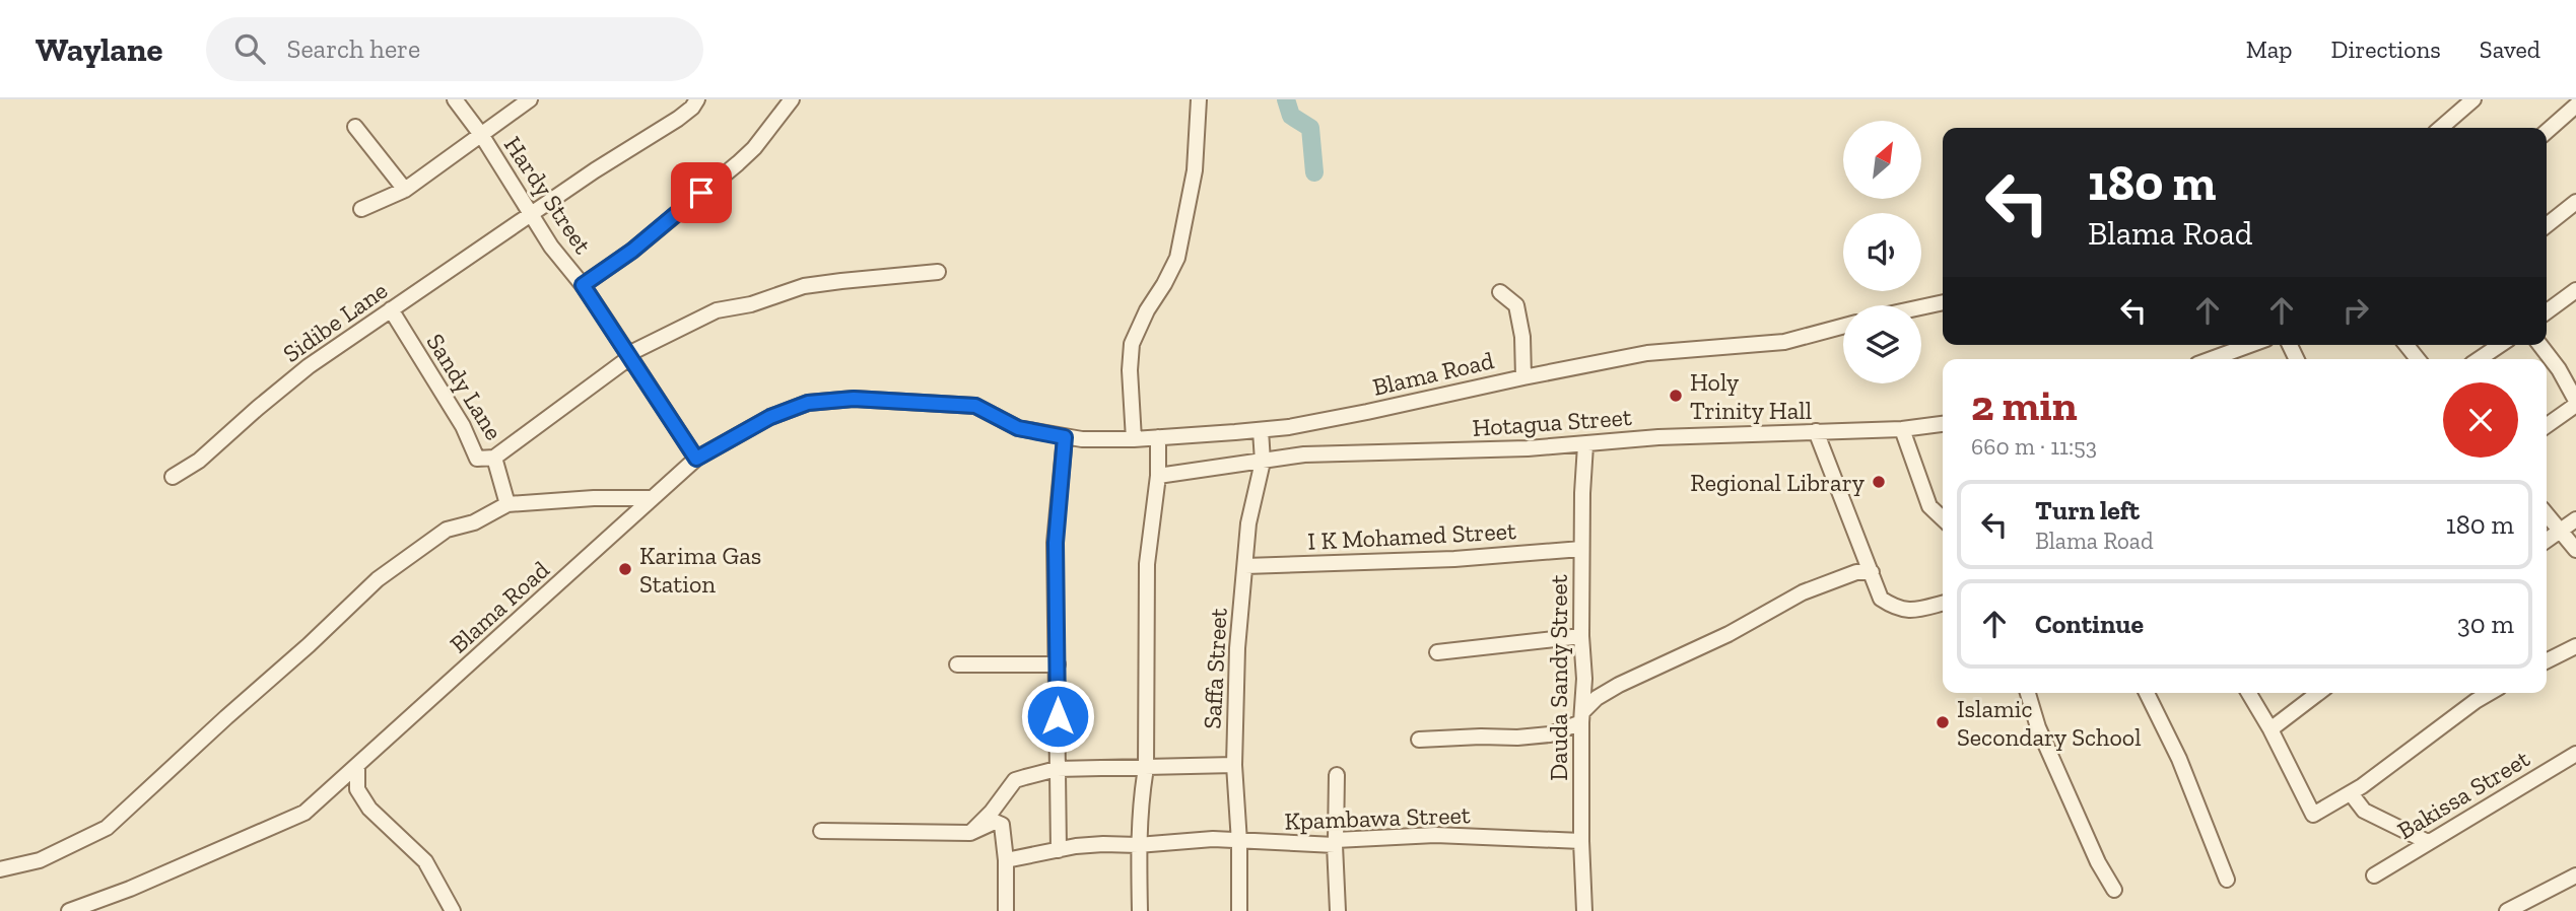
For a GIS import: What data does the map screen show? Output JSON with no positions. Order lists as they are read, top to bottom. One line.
{"streets":{"street":["Hardy Street","Sidibe Lane","Blama Road","Sandy Lane","Hotagua Street","I K Mohamed Street","Saffa Street","Dauda Sandy Street","Bakissa Street","Kpambawa Street"]},"crossings":[["Hardy Street","Sidibe Lane"],["Hardy Street","Blama Road"],["Sidibe Lane","Sandy Lane"],["Blama Road","Saffa Street"],["Hotagua Street","Saffa Street"],["Hotagua Street","Dauda Sandy Street"],["I K Mohamed Street","Saffa Street"],["I K Mohamed Street","Dauda Sandy Street"],["Saffa Street","Kpambawa Street"],["Dauda Sandy Street","Kpambawa Street"]],"places":["Holy Trinity Hall","Regional Library","Karima Gas Station","Islamic Secondary School"],"north":"top right","page":{"header":"Waylane","search":"Search here","nav":["Map","Directions","Saved"],"turn":["180 m","Blama Road"],"heading":["2 min","660 m · 11:53"],"list":[{"name":"Turn left","note":"Blama Road","value":"180 m"},{"name":"Continue","value":"30 m"}]}}
